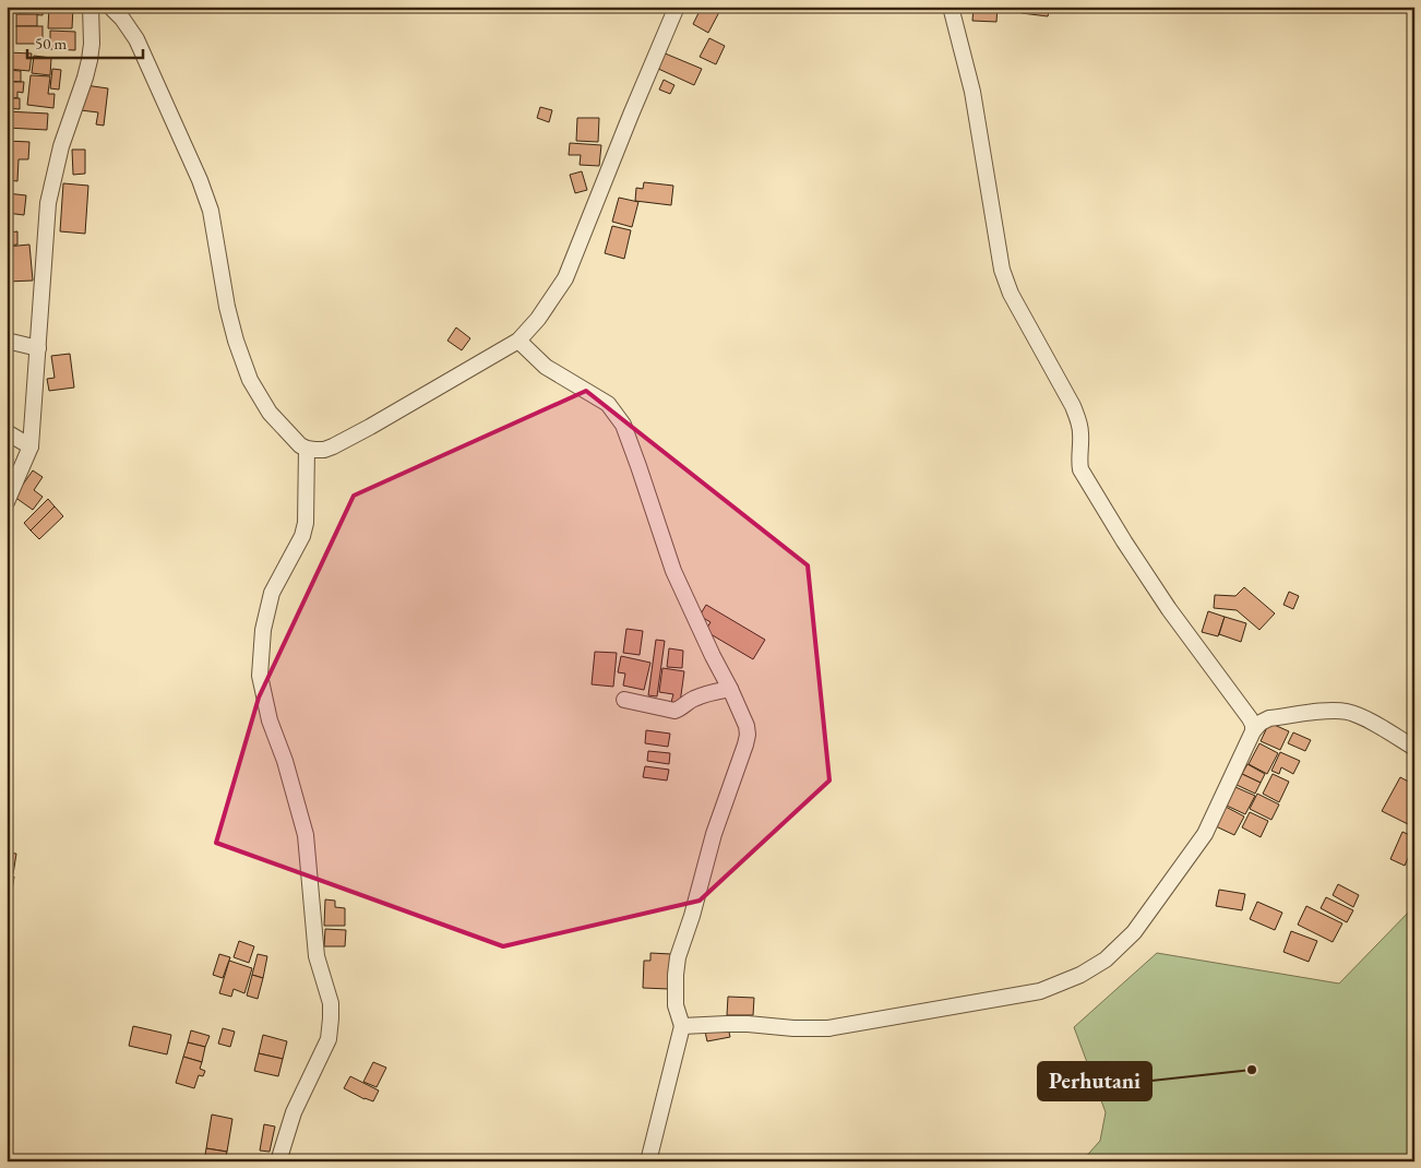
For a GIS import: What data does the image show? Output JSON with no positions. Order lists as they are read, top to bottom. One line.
{"places":["Perhutani"],"scale_bar":"50 m"}
